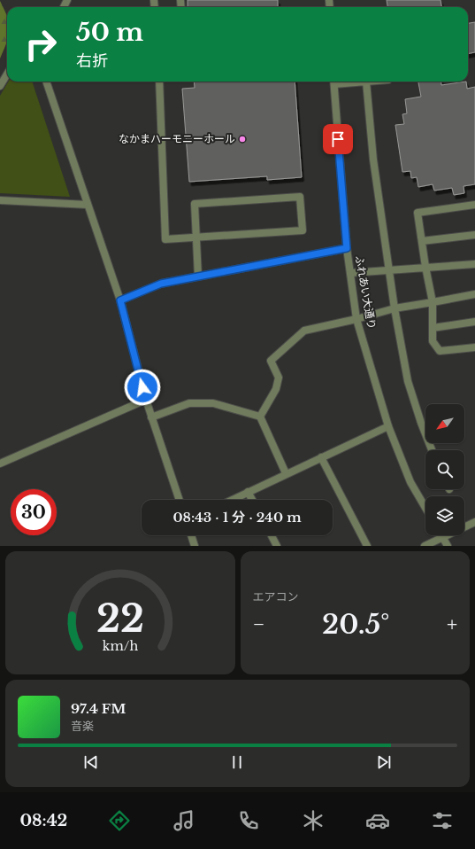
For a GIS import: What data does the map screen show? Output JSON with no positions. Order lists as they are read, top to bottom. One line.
{"streets":{"street":["ふれあい大通り"]},"places":["なかまハーモニーホール"],"north":"bottom left","page":{"turn":["50 m","右折"],"limit":"30","trip":"08:43 · 1 分 · 240 m","tile":"エアコン","heat":["−","20.5°","+"],"song":["97.4 FM","音楽"],"tabs":"08:42","gauge":["22","km/h"]}}
